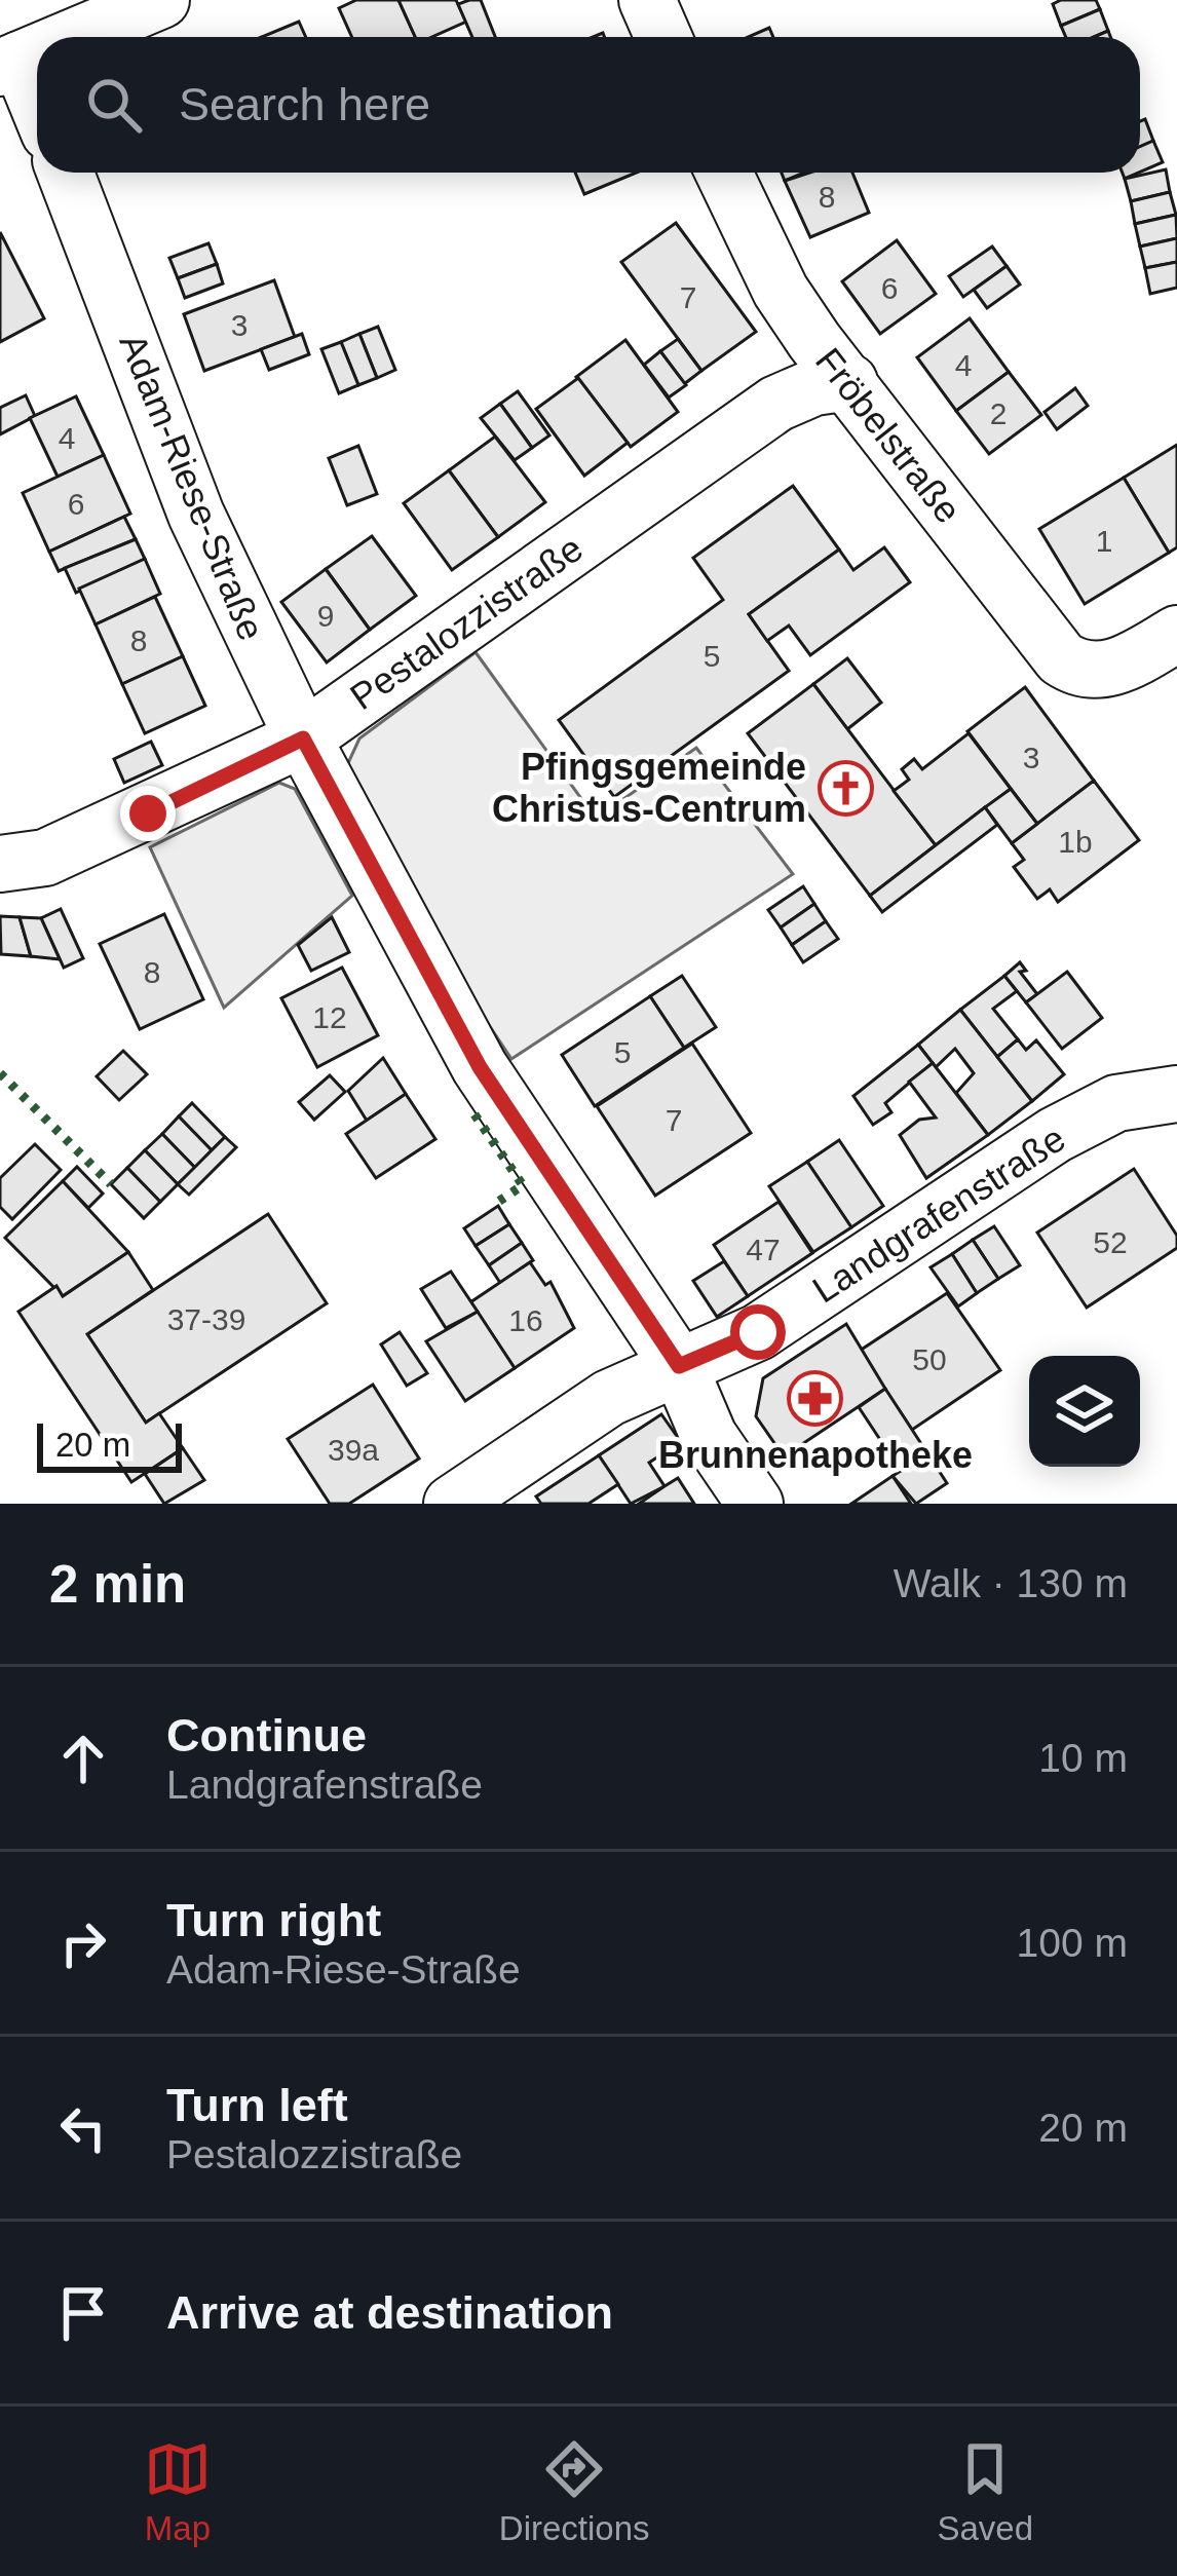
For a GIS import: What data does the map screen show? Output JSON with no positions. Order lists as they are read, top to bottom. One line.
{"streets":{"street":["Fröbelstraße","Adam-Riese-Straße","Pestalozzistraße","Landgrafenstraße"]},"crossings":[["Fröbelstraße","Pestalozzistraße"],["Adam-Riese-Straße","Pestalozzistraße"],["Adam-Riese-Straße","Landgrafenstraße"]],"places":{"church":["Pfingsgemeinde Christus-Centrum"],"pharmacy":["Brunnenapotheke"]},"house_numbers":["8","6","7","3","4","2","4","6","1","9","8","5","3","1b","8","12","5","7","52","47","37-39","16","50","39a"],"scale_bar":"20 m","page":{"search":"Search here","scale":"20 m","heading":["2 min","Walk · 130 m"],"list":[["Continue","Landgrafenstraße","10 m"],["Turn right","Adam-Riese-Straße","100 m"],["Turn left","Pestalozzistraße","20 m"],"Arrive at destination"],"nav":["Map","Directions","Saved"]}}
